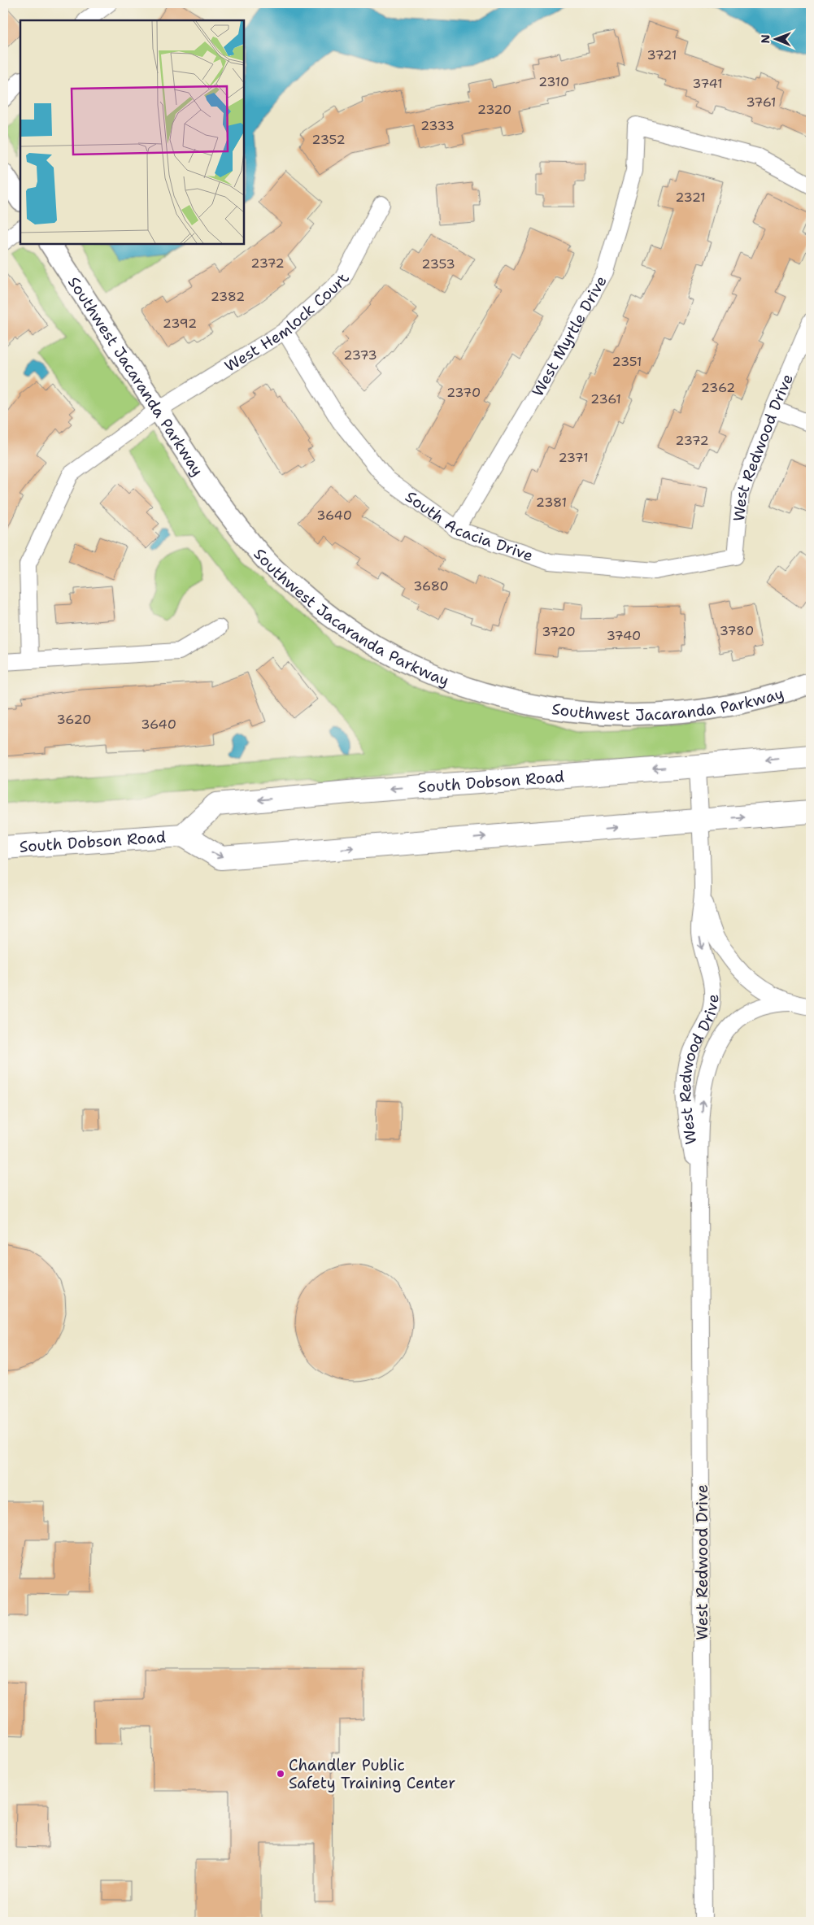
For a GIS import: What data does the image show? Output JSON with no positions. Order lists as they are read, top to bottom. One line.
{"streets":{"main road":["South Dobson Road"],"street":["West Hemlock Court","West Myrtle Drive","Southwest Jacaranda Parkway","West Redwood Drive","South Acacia Drive"]},"crossings":[["West Hemlock Court","Southwest Jacaranda Parkway"],["West Hemlock Court","South Acacia Drive"],["West Myrtle Drive","South Acacia Drive"],["West Redwood Drive","South Acacia Drive"],["West Redwood Drive","South Dobson Road"]],"places":["Chandler Public Safety Training Center"],"house_numbers":["3721","2310","3741","3761","2320","2333","2352","2321","2372","2353","2382","2392","2373","2351","2362","2370","2361","2372","2371","2381","3640","3680","3780","3720","3740","3620","3640"],"north":"left"}
